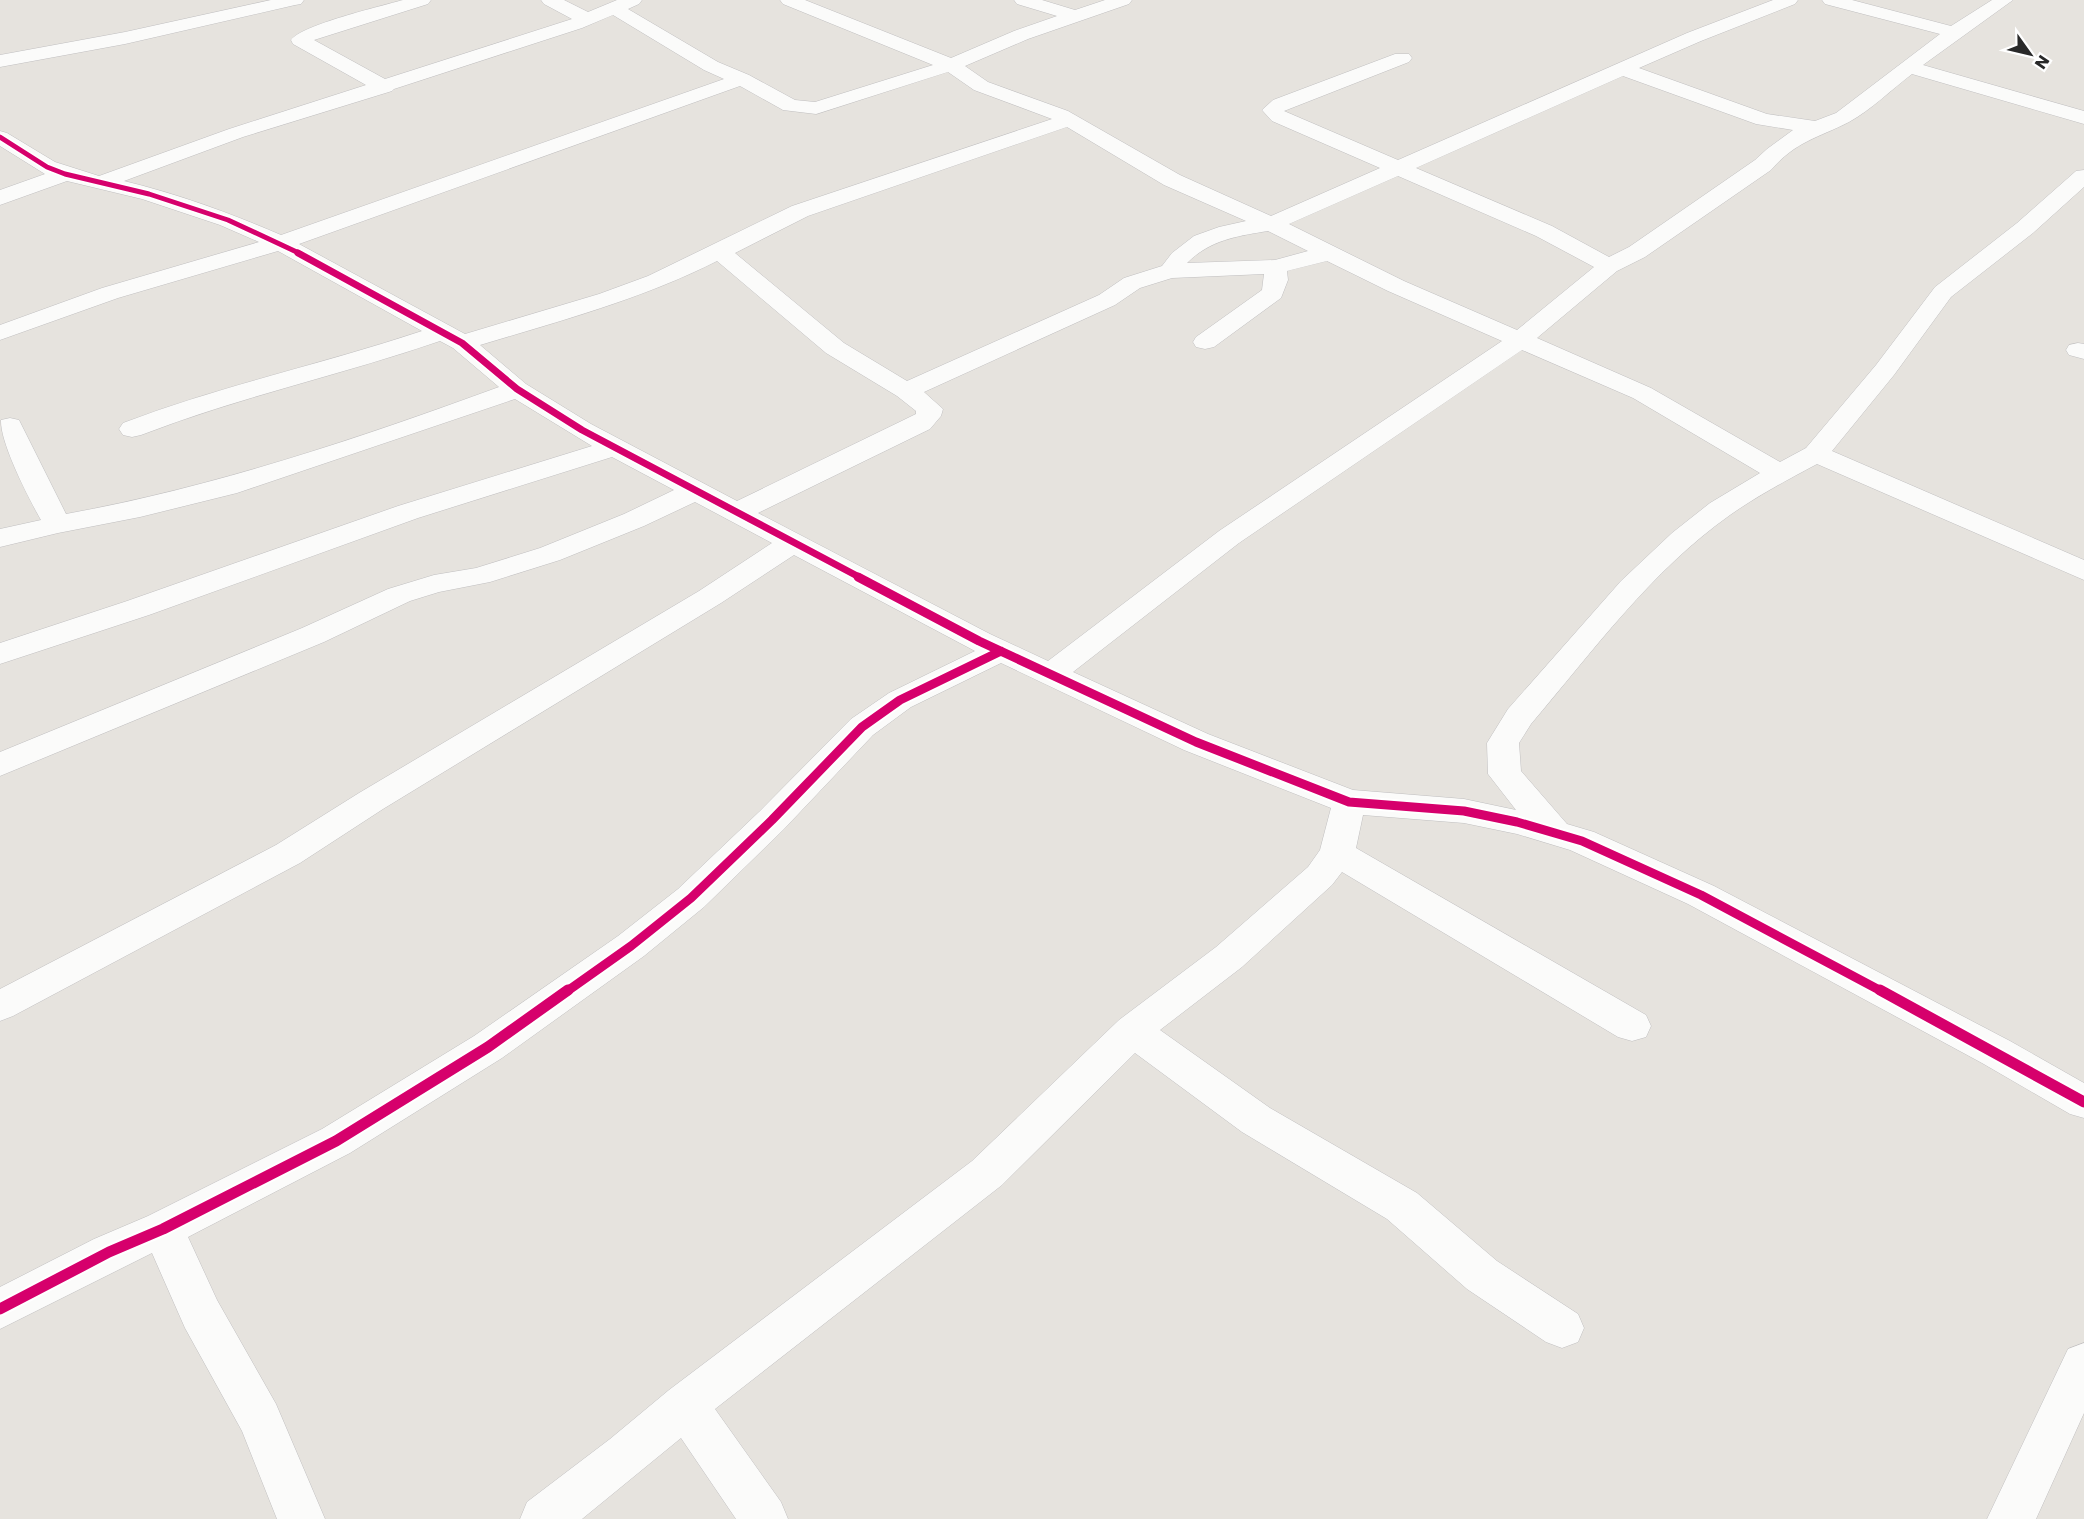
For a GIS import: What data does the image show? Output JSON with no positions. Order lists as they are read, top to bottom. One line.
{"north":"bottom right"}
